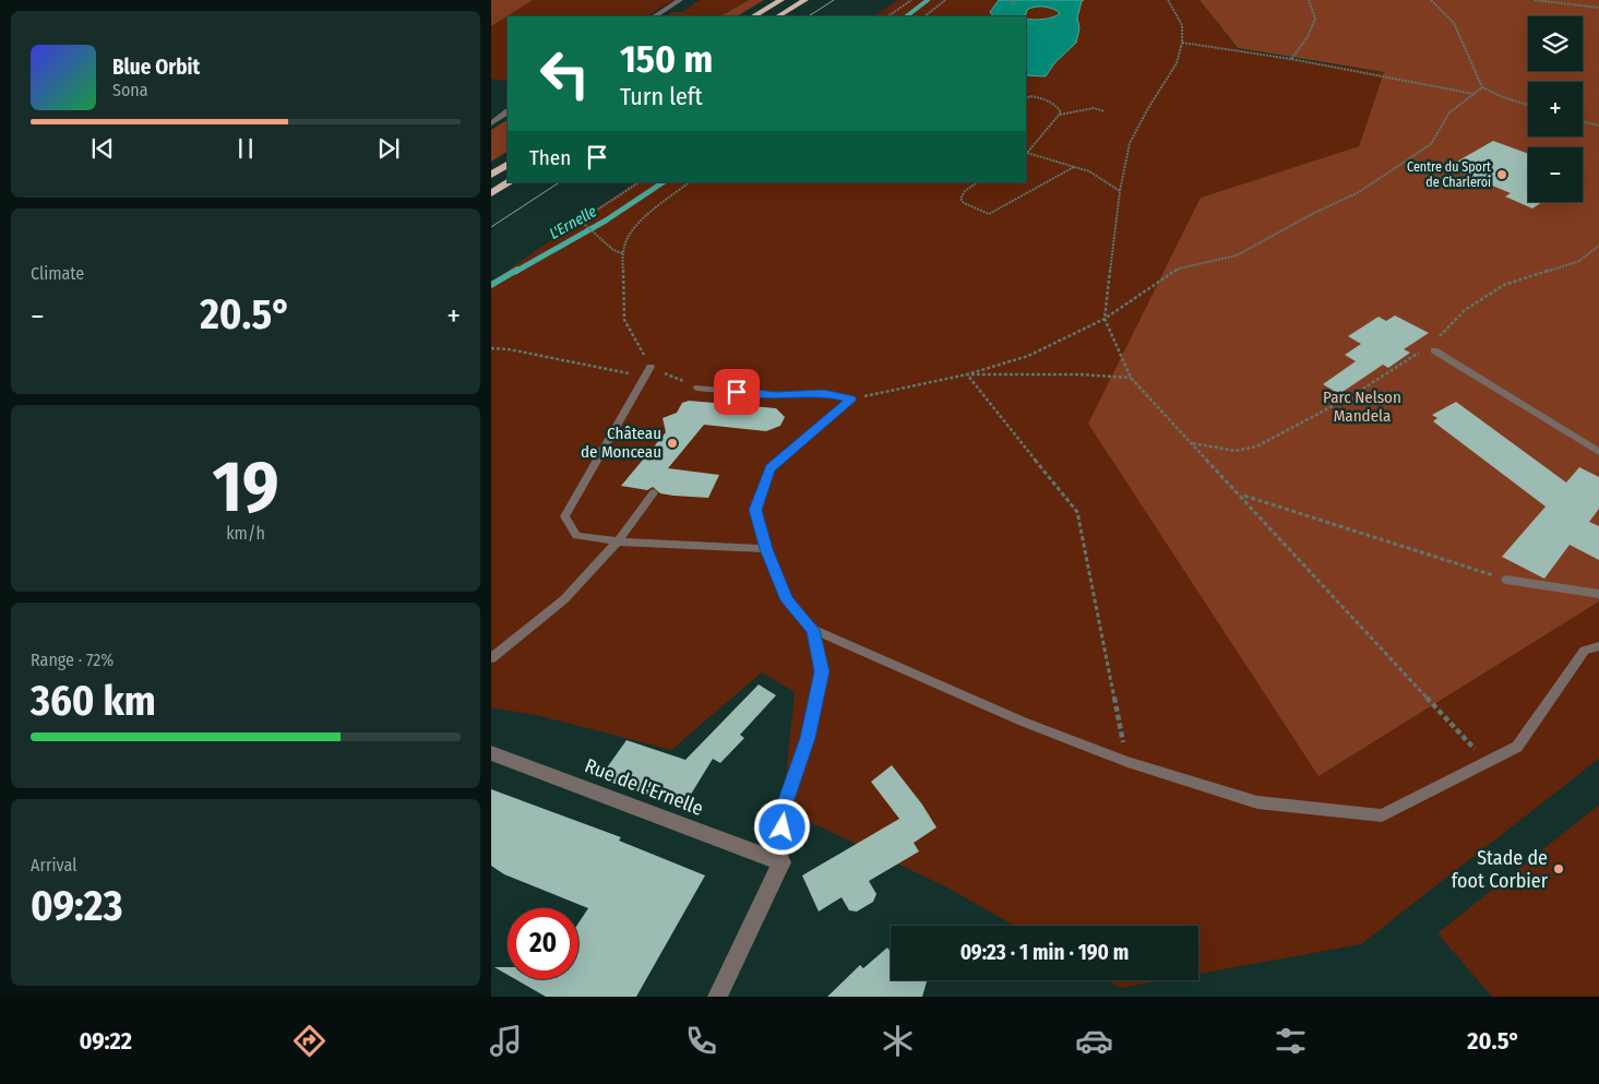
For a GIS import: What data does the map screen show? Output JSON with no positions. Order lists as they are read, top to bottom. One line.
{"streets":{"street":["Rue de l'Ernelle"]},"water":["L'Ernelle"],"parks":["Parc Nelson Mandela"],"places":["Centre du Sport de Charleroi","Château de Monceau","Stade de foot Corbier"],"page":{"map_buttons":["+","−"],"turn":["150 m","Turn left"],"song":["Blue Orbit","Sona"],"then":"Then","tile":["Climate",["19","km/h"],["Range · 72%","360 km"],["Arrival","09:23"]],"heat":["−","20.5°","+"],"limit":"20","trip":"09:23 · 1 min · 190 m","tabs":["09:22","20.5°"]}}
